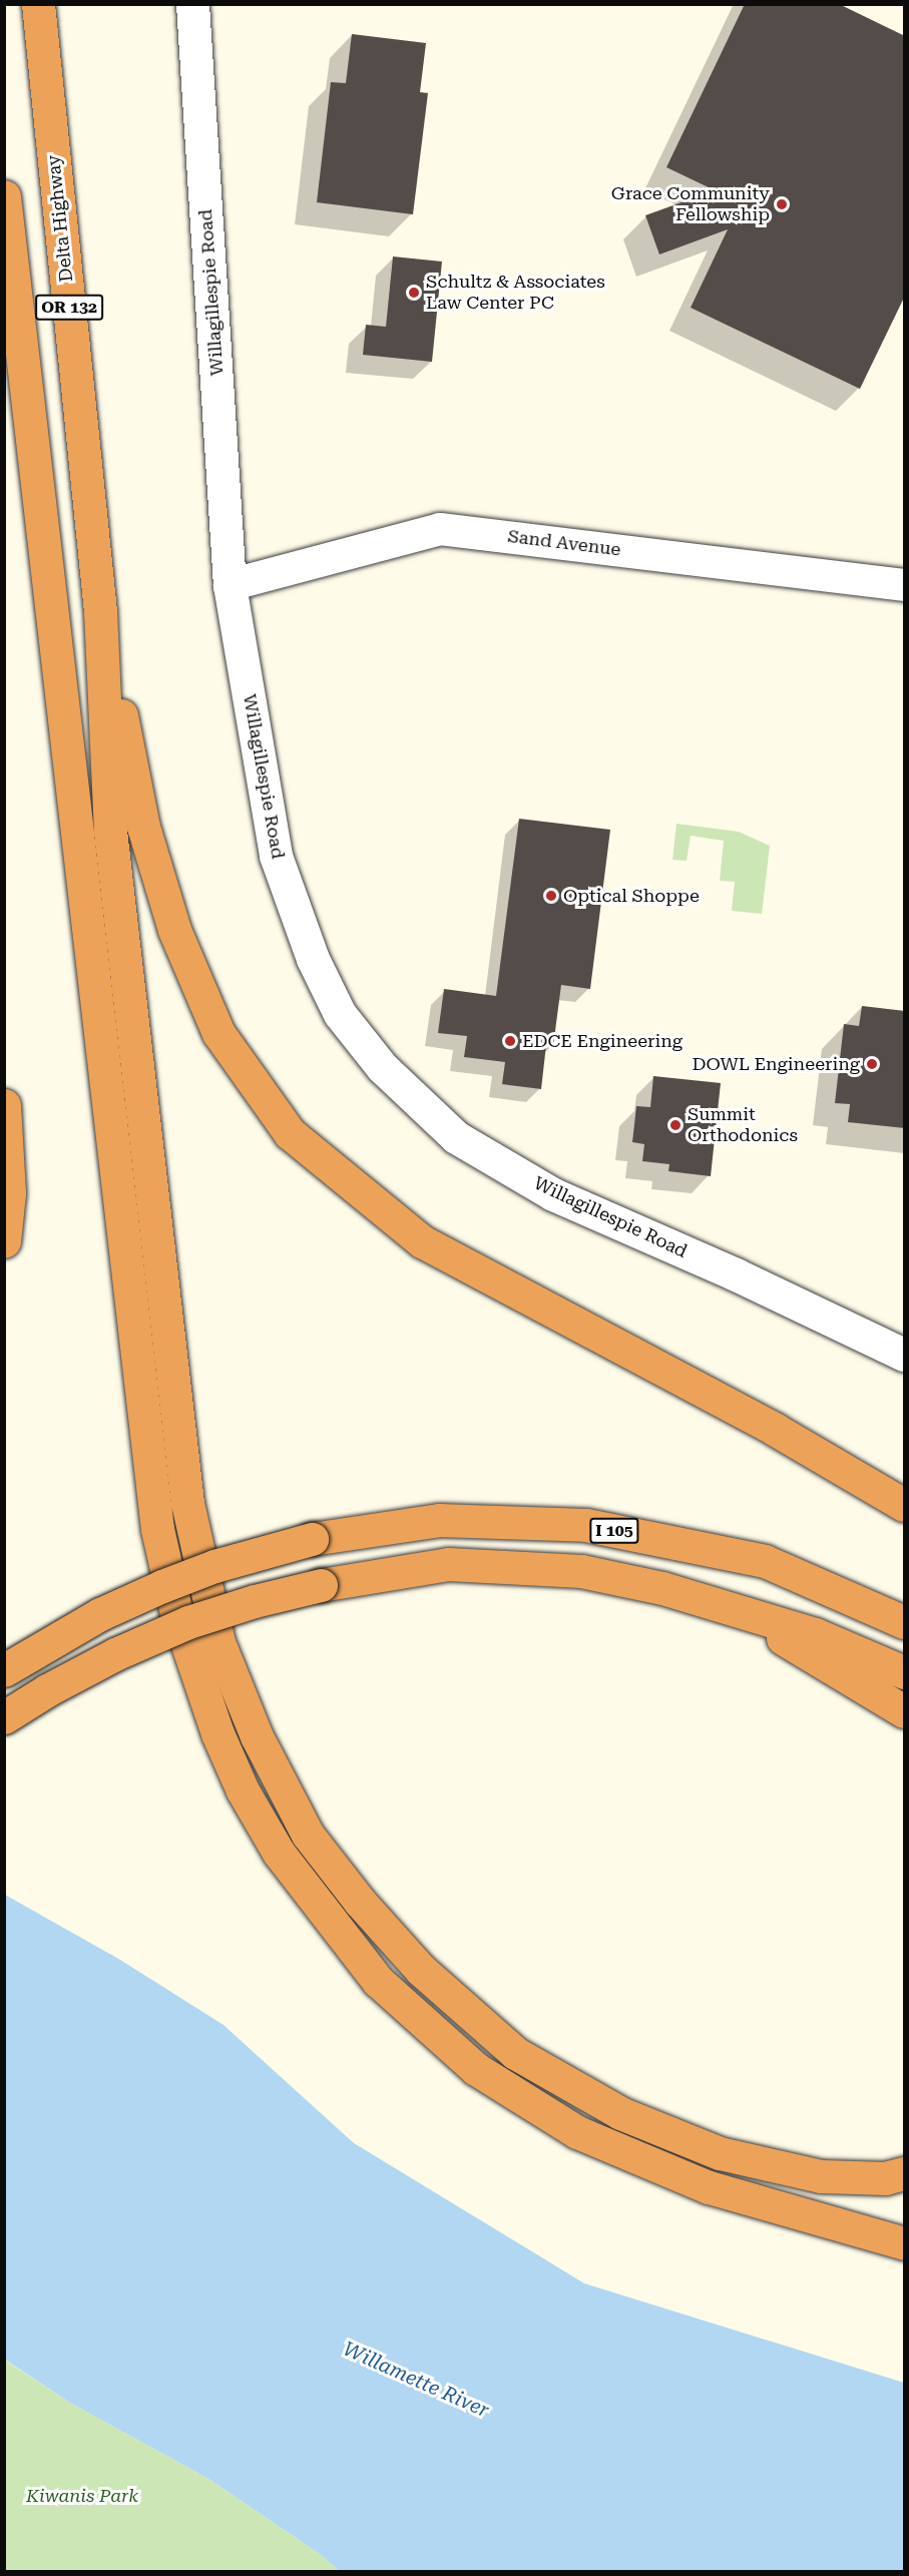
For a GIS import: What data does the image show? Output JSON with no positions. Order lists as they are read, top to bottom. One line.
{"streets":{"highway":["Delta Highway","OR 132","I 105"],"street":["Willagillespie Road","Sand Avenue"]},"crossings":[["Willagillespie Road","Sand Avenue"]],"water":["Willamette River"],"parks":["Kiwanis Park"],"places":["Grace Community Fellowship","Schultz & Associates Law Center PC","Optical Shoppe","EDCE Engineering","DOWL Engineering","Summit Orthodonics"]}
